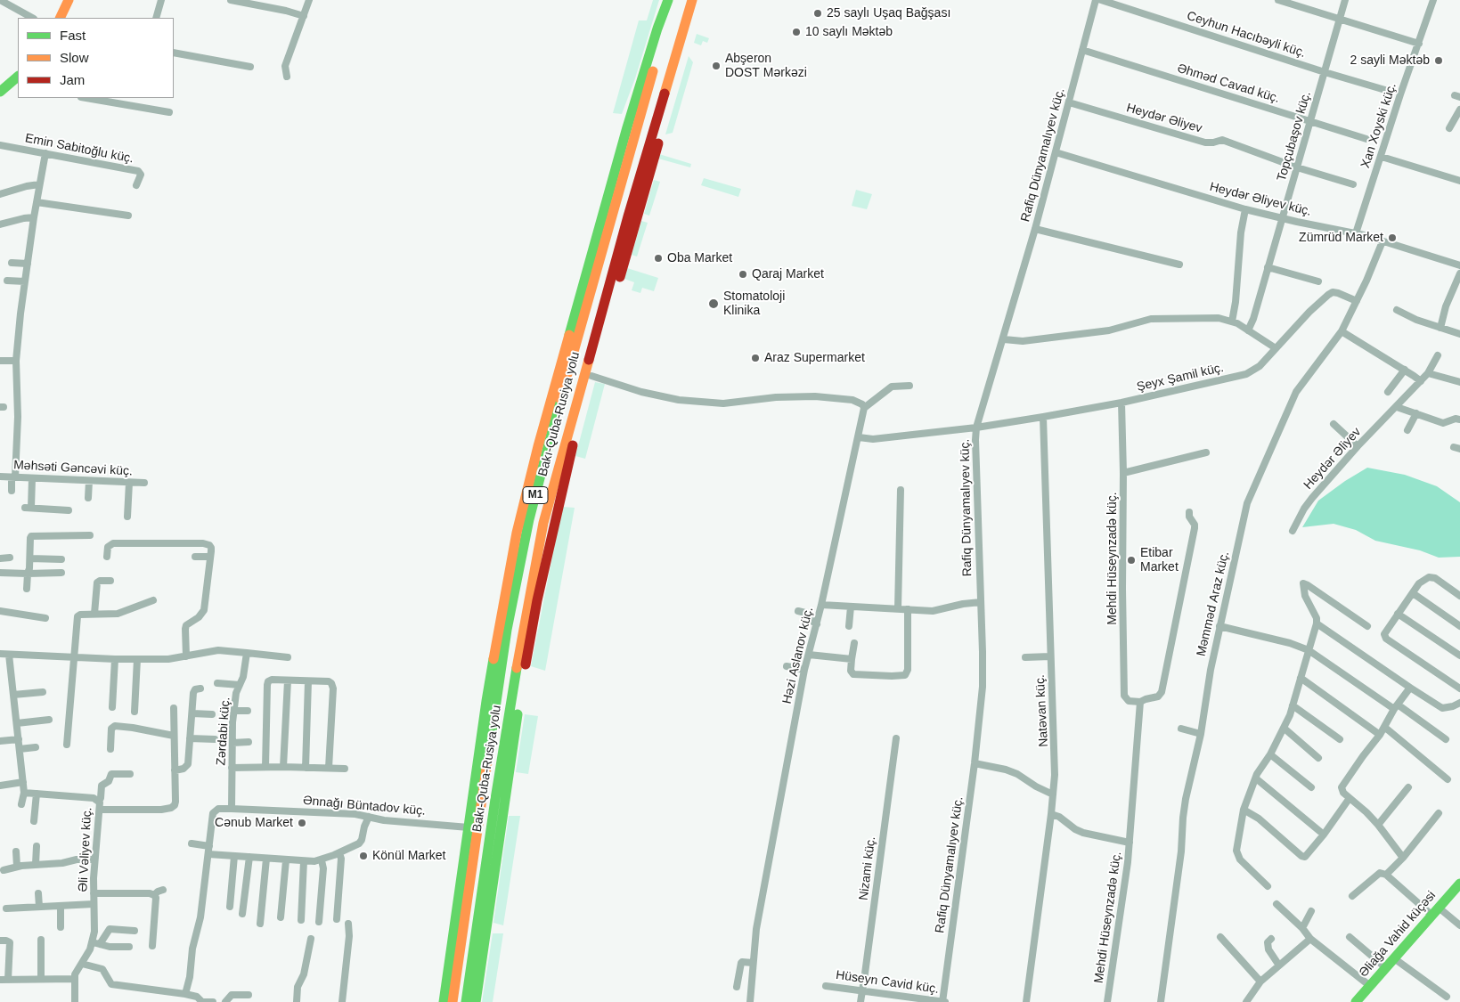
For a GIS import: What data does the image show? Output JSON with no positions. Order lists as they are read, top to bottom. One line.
{"streets":{"main road":["Bakı-Quba-Rusiya yolu","M1","Əliağa Vahid küçəsi"],"street":["Ceyhun Hacıbəyli küç.","Əhməd Cavad küç.","Heydər Əliyev","Xan Xoyski küç.","Topçubaşov küç.","Emin Sabitoğlu küç.","Rafiq Dünyamalıyev küç.","Heydər Əliyev küç.","Şeyx Şamil küç.","Məhsəti Gəncəvi küç.","Mehdi Hüseynzadə küç.","Məmməd Araz küç.","Həzi Aslanov küç.","Natəvan küç.","Zərdabi küç.","Ənnağı Büntadov küç.","Əli Vəliyev küç.","Nizami küç.","Hüseyn Cavid küç."]},"crossings":[["Ceyhun Hacıbəyli küç.","Topçubaşov küç."],["Əhməd Cavad küç.","Topçubaşov küç."],["Əhməd Cavad küç.","Rafiq Dünyamalıyev küç."],["Heydər Əliyev","Topçubaşov küç."],["Heydər Əliyev","Rafiq Dünyamalıyev küç."],["Xan Xoyski küç.","Heydər Əliyev küç."],["Topçubaşov küç.","Heydər Əliyev küç."],["Rafiq Dünyamalıyev küç.","Heydər Əliyev küç."],["Rafiq Dünyamalıyev küç.","Şeyx Şamil küç."],["Rafiq Dünyamalıyev küç.","Hüseyn Cavid küç."],["Heydər Əliyev küç.","Məmməd Araz küç."],["Şeyx Şamil küç.","Mehdi Hüseynzadə küç."],["Şeyx Şamil küç.","Məmməd Araz küç."],["Şeyx Şamil küç.","Həzi Aslanov küç."],["Şeyx Şamil küç.","Natəvan küç."],["Zərdabi küç.","Ənnağı Büntadov küç."],["Nizami küç.","Hüseyn Cavid küç."]],"places":["25 saylı Uşaq Bağşası","10 saylı Məktəb","2 sayli Məktəb","Abşeron DOST Mərkəzi","Zümrüd Market","Oba Market","Qaraj Market","Stomatoloji Klinika","Araz Supermarket","Etibar Market","Cənub Market","Könül Market"],"legend":["Fast","Slow","Jam"]}
